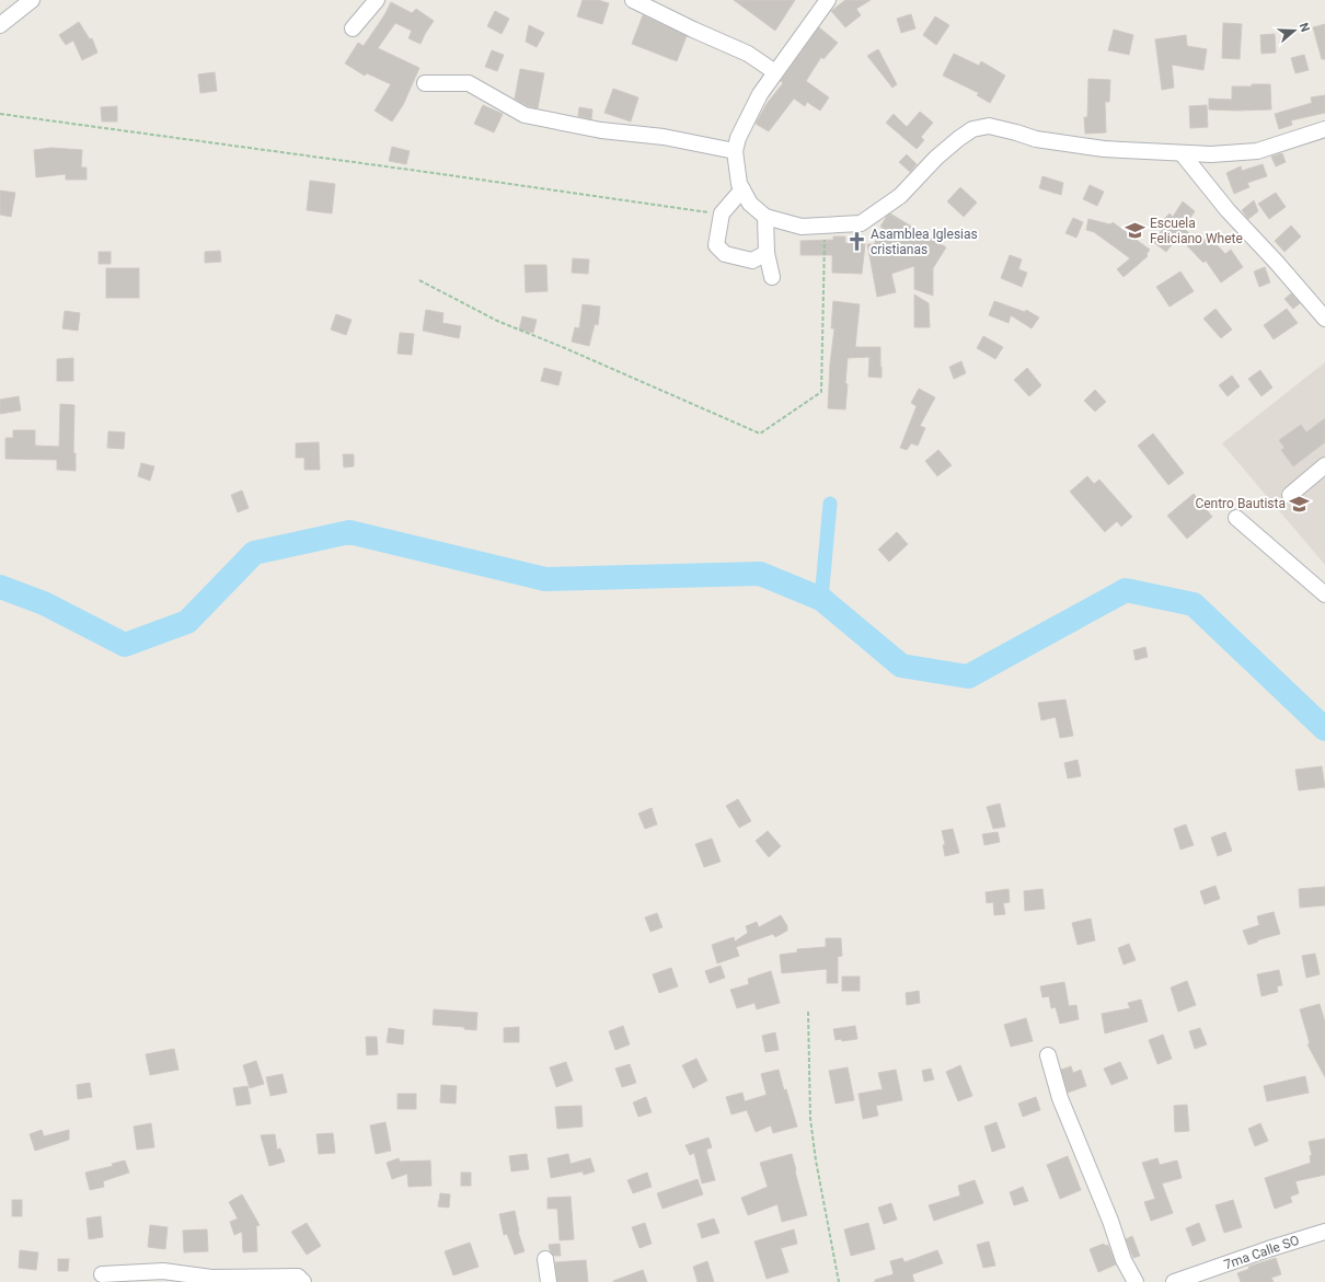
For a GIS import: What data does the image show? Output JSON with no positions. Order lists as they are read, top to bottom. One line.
{"streets":{"street":["7ma Calle SO"]},"places":{"school or university":["Escuela Feliciano Whete","Centro Bautista"],"church":["Asamblea Iglesias cristianas"]},"north":"right"}
